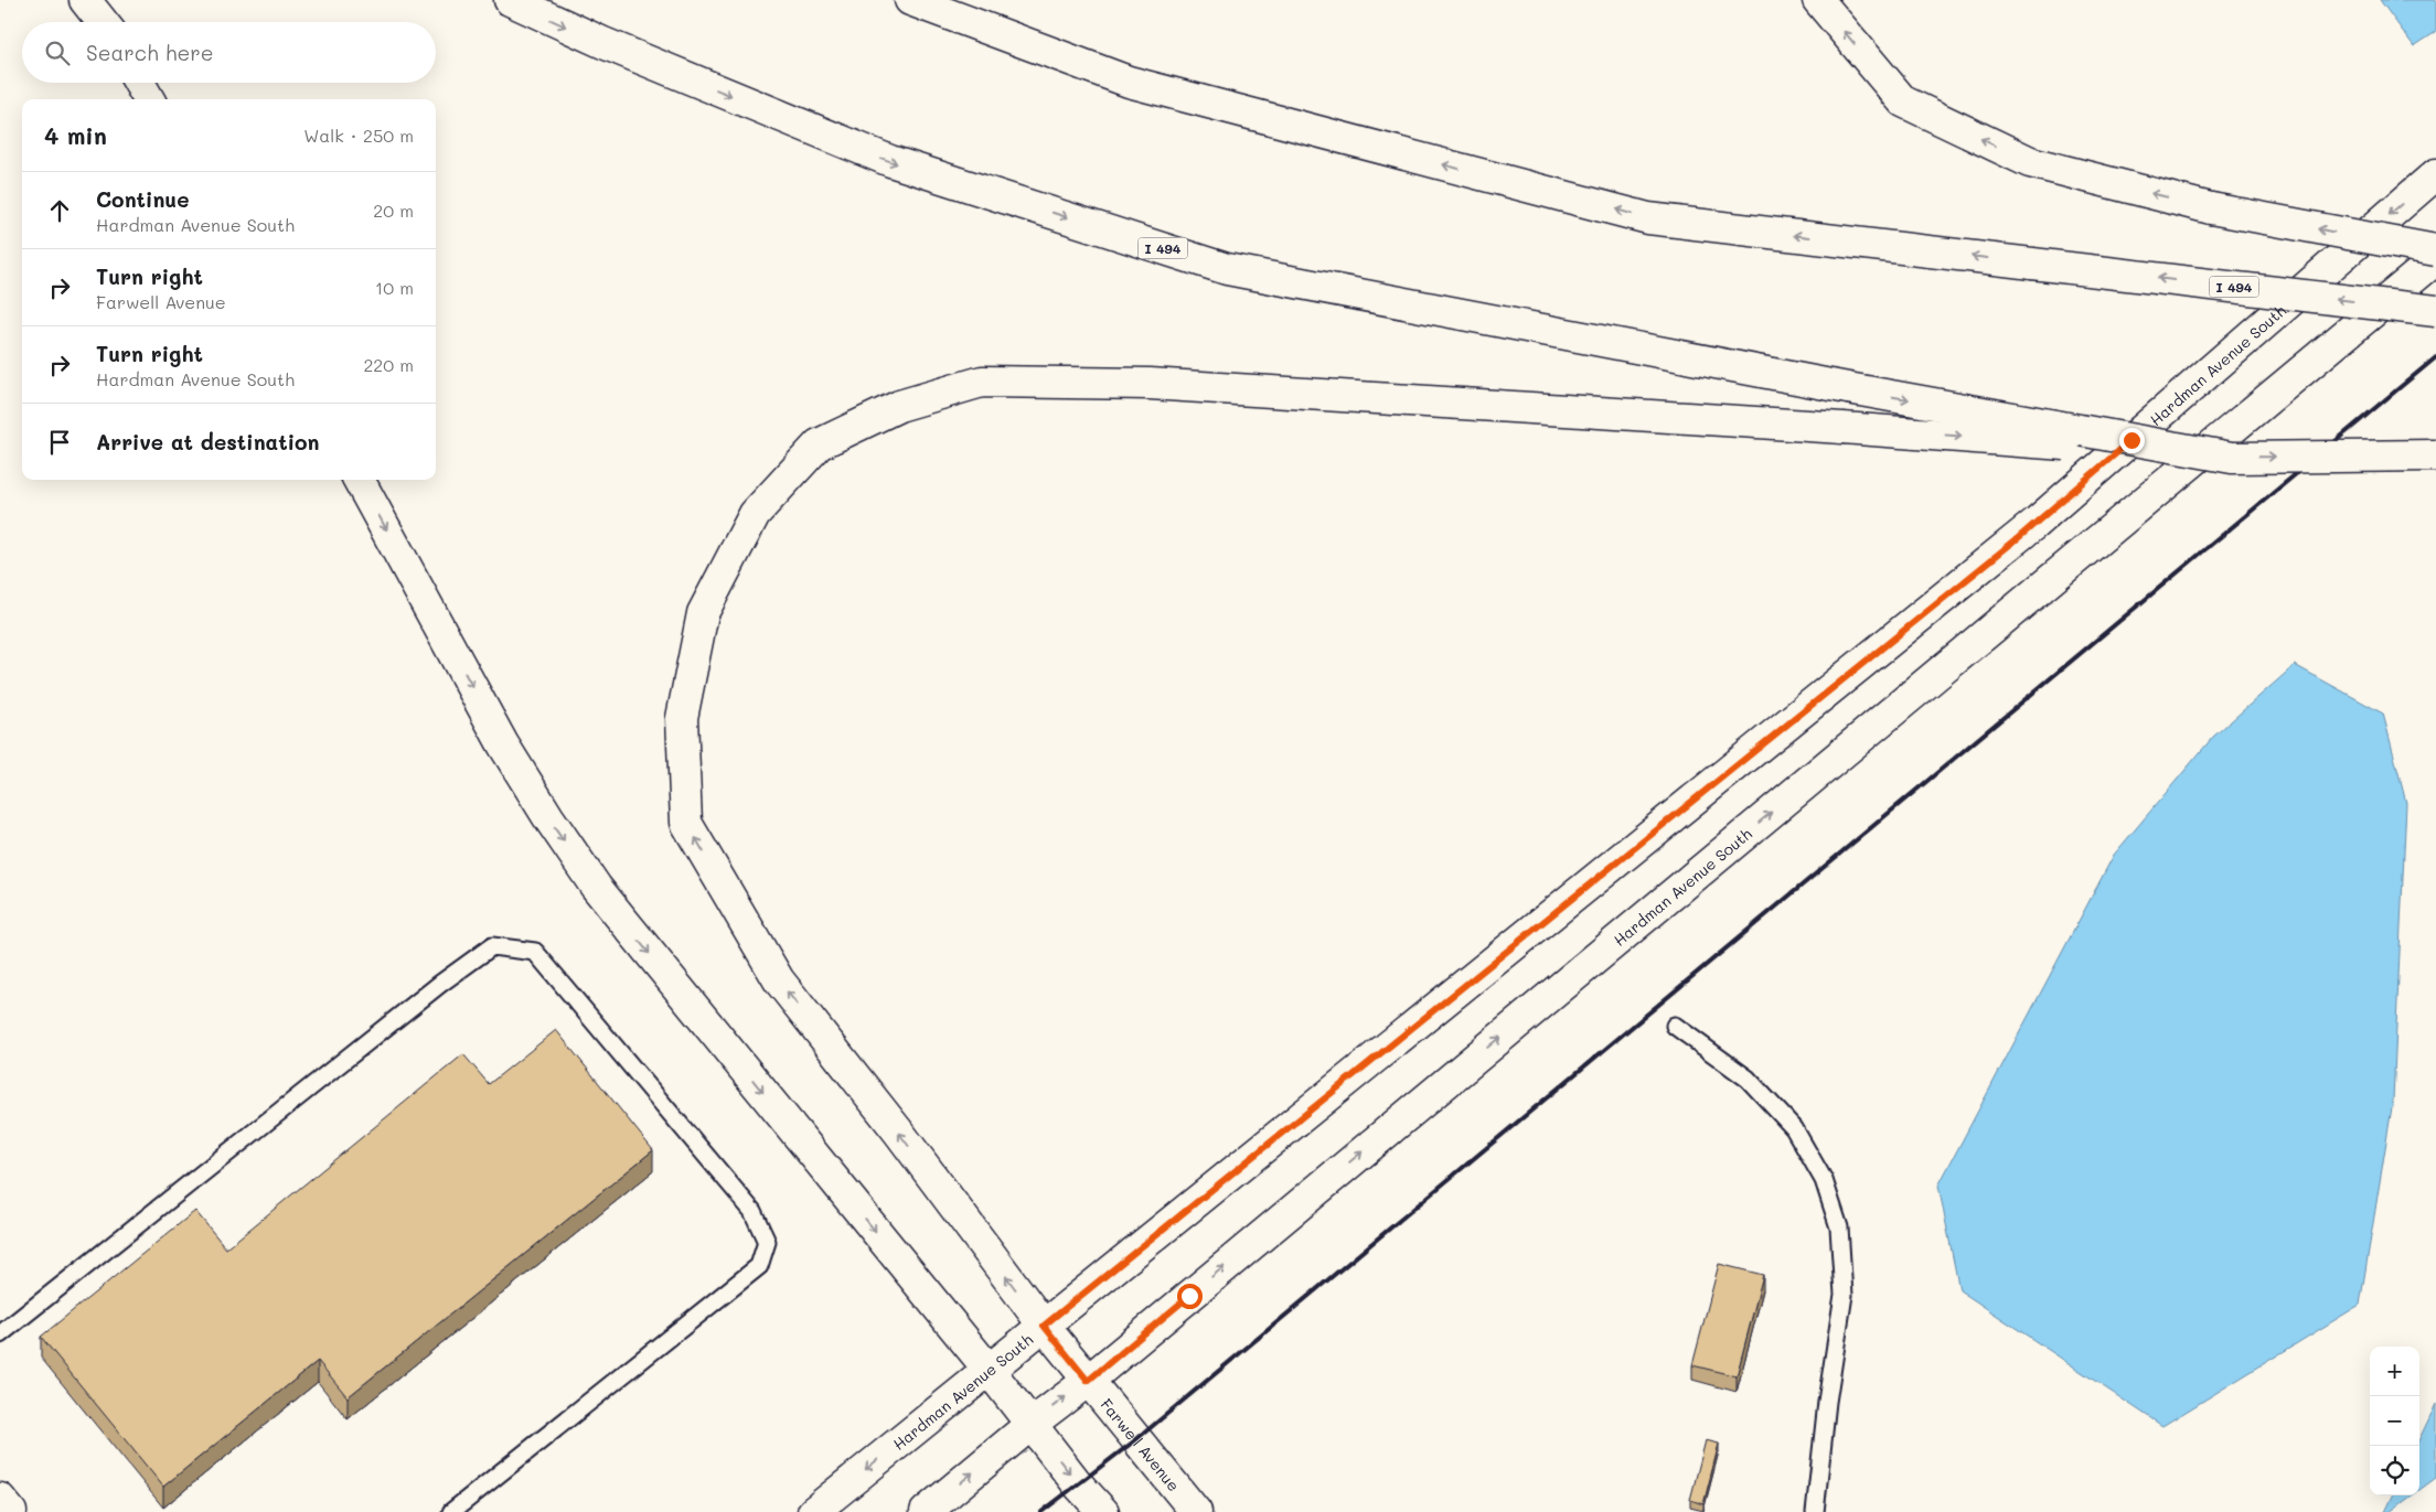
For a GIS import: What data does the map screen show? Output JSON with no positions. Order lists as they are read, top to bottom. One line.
{"streets":{"main road":["I 494","Hardman Avenue South","Farwell Avenue"]},"crossings":[["I 494","Farwell Avenue"],["Hardman Avenue South","Farwell Avenue"]],"page":{"search":"Search here","heading":["4 min","Walk · 250 m"],"list":[["Continue","Hardman Avenue South","20 m"],["Turn right","Farwell Avenue","10 m"],["Turn right","Hardman Avenue South","220 m"],"Arrive at destination"],"map_buttons":["+","−"]}}
